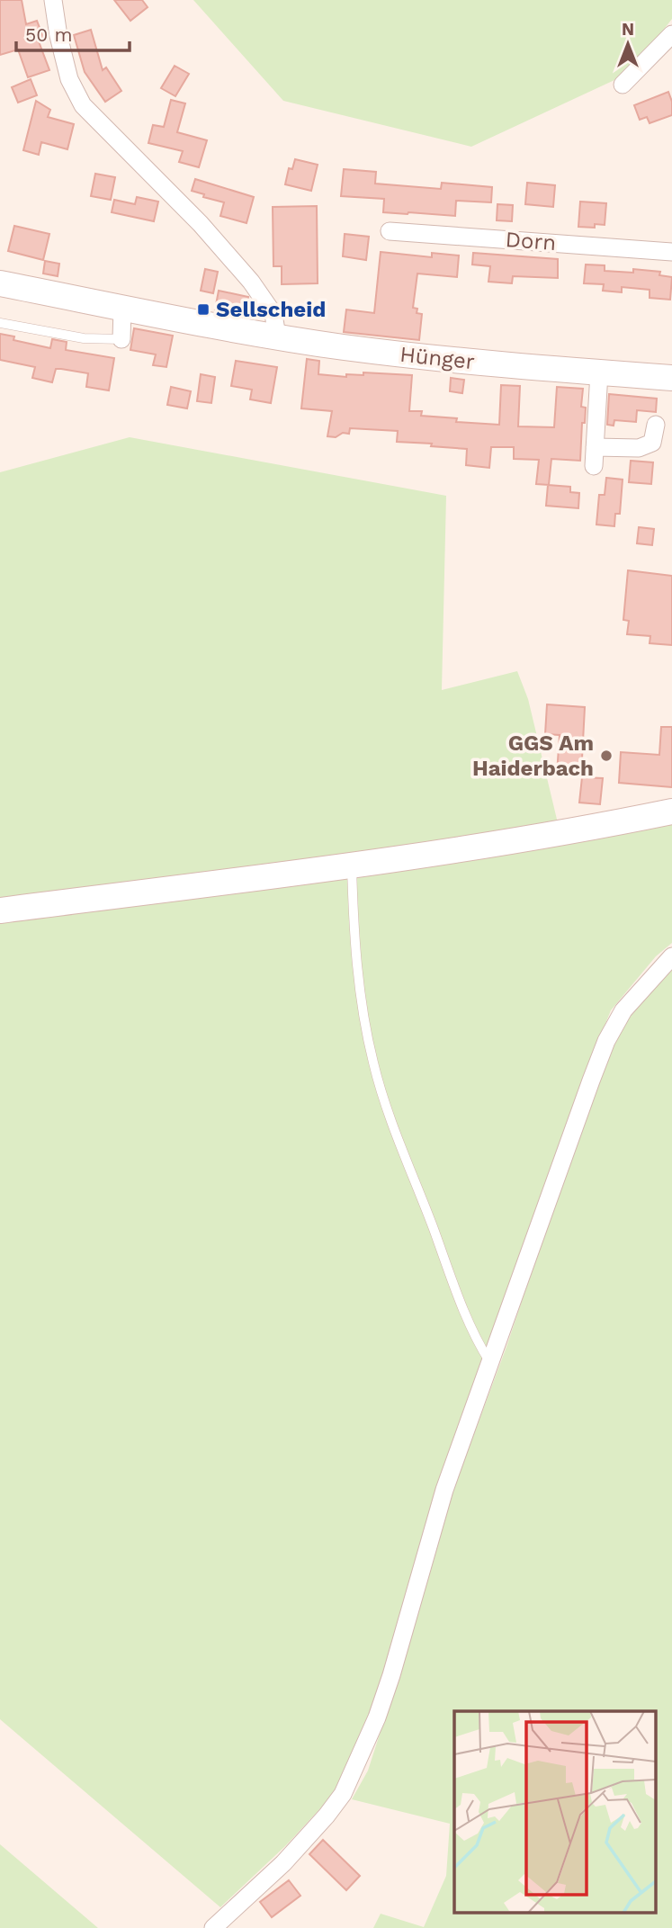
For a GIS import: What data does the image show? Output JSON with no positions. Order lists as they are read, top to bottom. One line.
{"streets":{"main road":["Hünger"],"street":["Dorn"]},"places":{"transit":["Sellscheid"],"other":["GGS Am Haiderbach"]},"scale_bar":"50 m","north":"top"}
